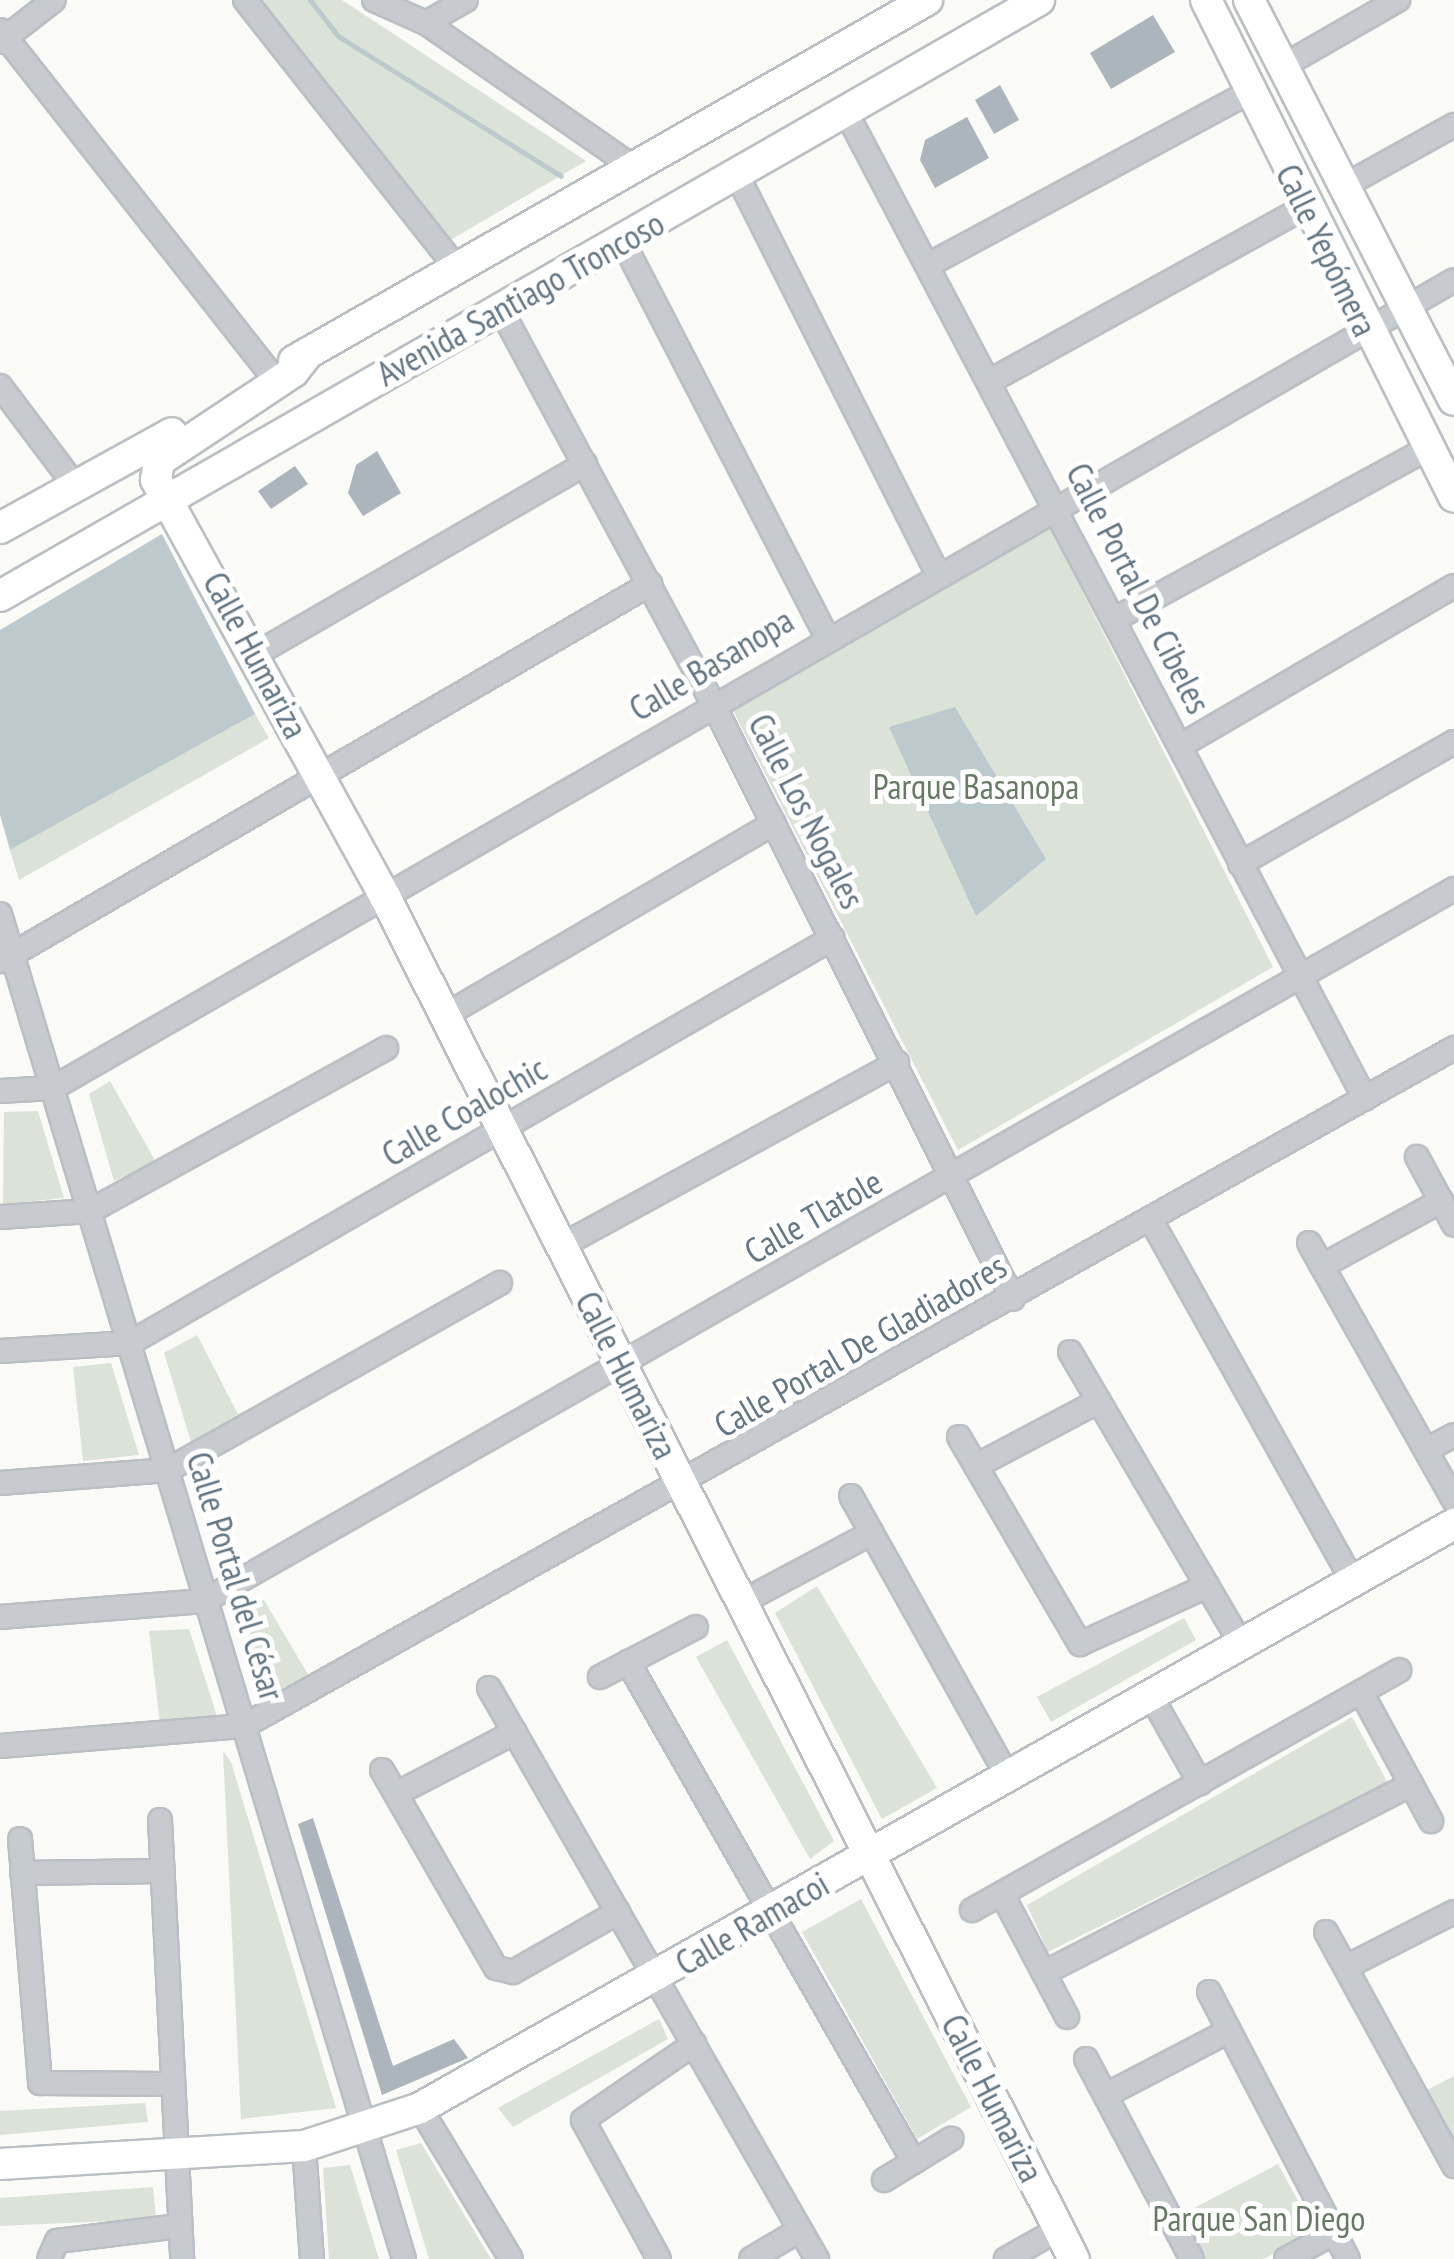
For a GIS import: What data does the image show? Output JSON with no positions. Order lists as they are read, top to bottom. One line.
{"streets":{"street":["Calle Yepómera","Avenida Santiago Troncoso","Calle Portal De Cibeles","Calle Humariza","Calle Basanopa","Calle Los Nogales","Calle Coalochic","Calle Tlatole","Calle Portal De Gladiadores","Calle Portal del César","Calle Ramacoi"]},"crossings":[["Calle Yepómera","Calle Basanopa"],["Avenida Santiago Troncoso","Calle Portal De Cibeles"],["Avenida Santiago Troncoso","Calle Humariza"],["Avenida Santiago Troncoso","Calle Los Nogales"],["Calle Portal De Cibeles","Calle Basanopa"],["Calle Portal De Cibeles","Calle Tlatole"],["Calle Portal De Cibeles","Calle Portal De Gladiadores"],["Calle Humariza","Calle Basanopa"],["Calle Humariza","Calle Coalochic"],["Calle Humariza","Calle Tlatole"],["Calle Humariza","Calle Portal De Gladiadores"],["Calle Humariza","Calle Ramacoi"],["Calle Basanopa","Calle Los Nogales"],["Calle Basanopa","Calle Portal del César"],["Calle Los Nogales","Calle Coalochic"],["Calle Los Nogales","Calle Tlatole"],["Calle Los Nogales","Calle Portal De Gladiadores"],["Calle Coalochic","Calle Portal del César"],["Calle Tlatole","Calle Portal del César"],["Calle Portal De Gladiadores","Calle Portal del César"],["Calle Portal del César","Calle Ramacoi"]],"parks":["Parque Basanopa","Parque San Diego"]}
